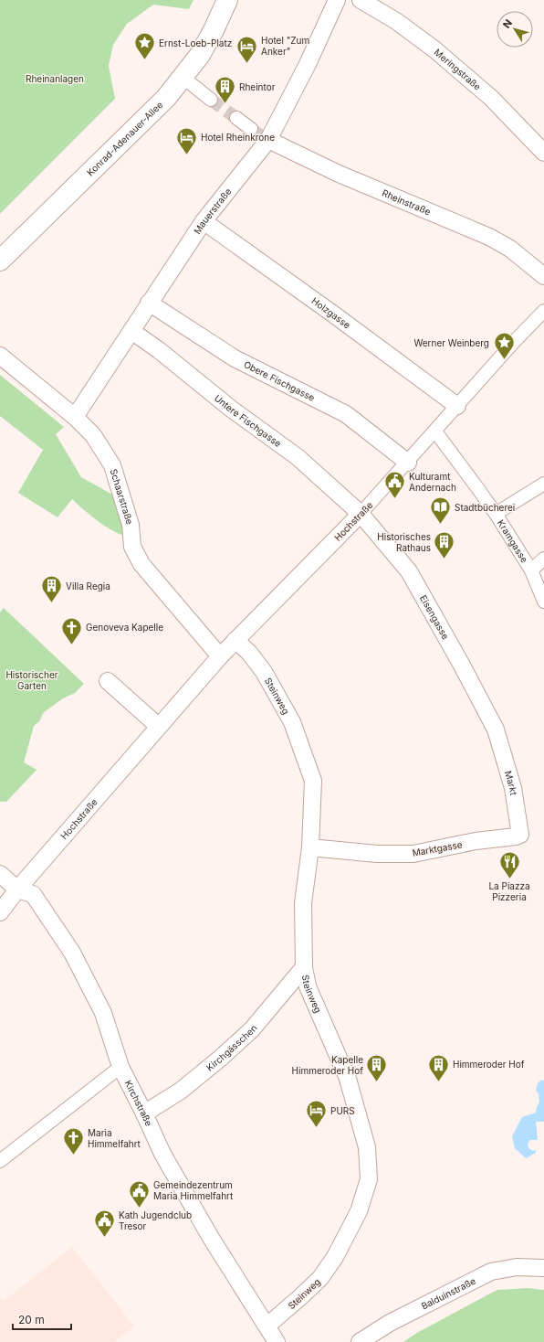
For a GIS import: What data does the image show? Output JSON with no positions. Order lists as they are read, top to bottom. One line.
{"streets":{"street":["Meringstraße","Konrad-Adenauer-Allee","Rheinstraße","Mauerstraße","Holzgasse","Obere Fischgasse","Untere Fischgasse","Schaarstraße","Hochstraße","Kramgasse","Eisengasse","Steinweg","Markt","Marktgasse","Kirchgässchen","Kirchstraße","Balduinstraße"]},"crossings":[["Rheinstraße","Mauerstraße"],["Mauerstraße","Holzgasse"],["Mauerstraße","Obere Fischgasse"],["Mauerstraße","Untere Fischgasse"],["Mauerstraße","Schaarstraße"],["Holzgasse","Hochstraße"],["Obere Fischgasse","Hochstraße"],["Untere Fischgasse","Hochstraße"],["Untere Fischgasse","Eisengasse"],["Schaarstraße","Hochstraße"],["Hochstraße","Kramgasse"],["Hochstraße","Eisengasse"],["Hochstraße","Steinweg"],["Hochstraße","Kirchstraße"],["Eisengasse","Markt"],["Steinweg","Marktgasse"],["Steinweg","Kirchgässchen"],["Steinweg","Kirchstraße"],["Markt","Marktgasse"],["Kirchgässchen","Kirchstraße"]],"parks":["Rheinanlagen","Historischer Garten"],"places":{"place":["Ernst-Loeb-Platz","Werner Weinberg"],"hotel":["Hotel \"Zum Anker\"","Hotel Rheinkrone","PURS"],"building":["Rheintor","Historisches Rathaus","Villa Regia","Himmeroder Hof","Kapelle Himmeroder Hof"],"public building":["Kulturamt Andernach","Gemeindezentrum Maria Himmelfahrt","Kath Jugendclub Tresor"],"library":["Stadtbücherei"],"church":["Genoveva Kapelle","Maria Himmelfahrt"],"restaurant":["La Piazza Pizzeria"]},"scale_bar":"20 m","north":"top left"}
